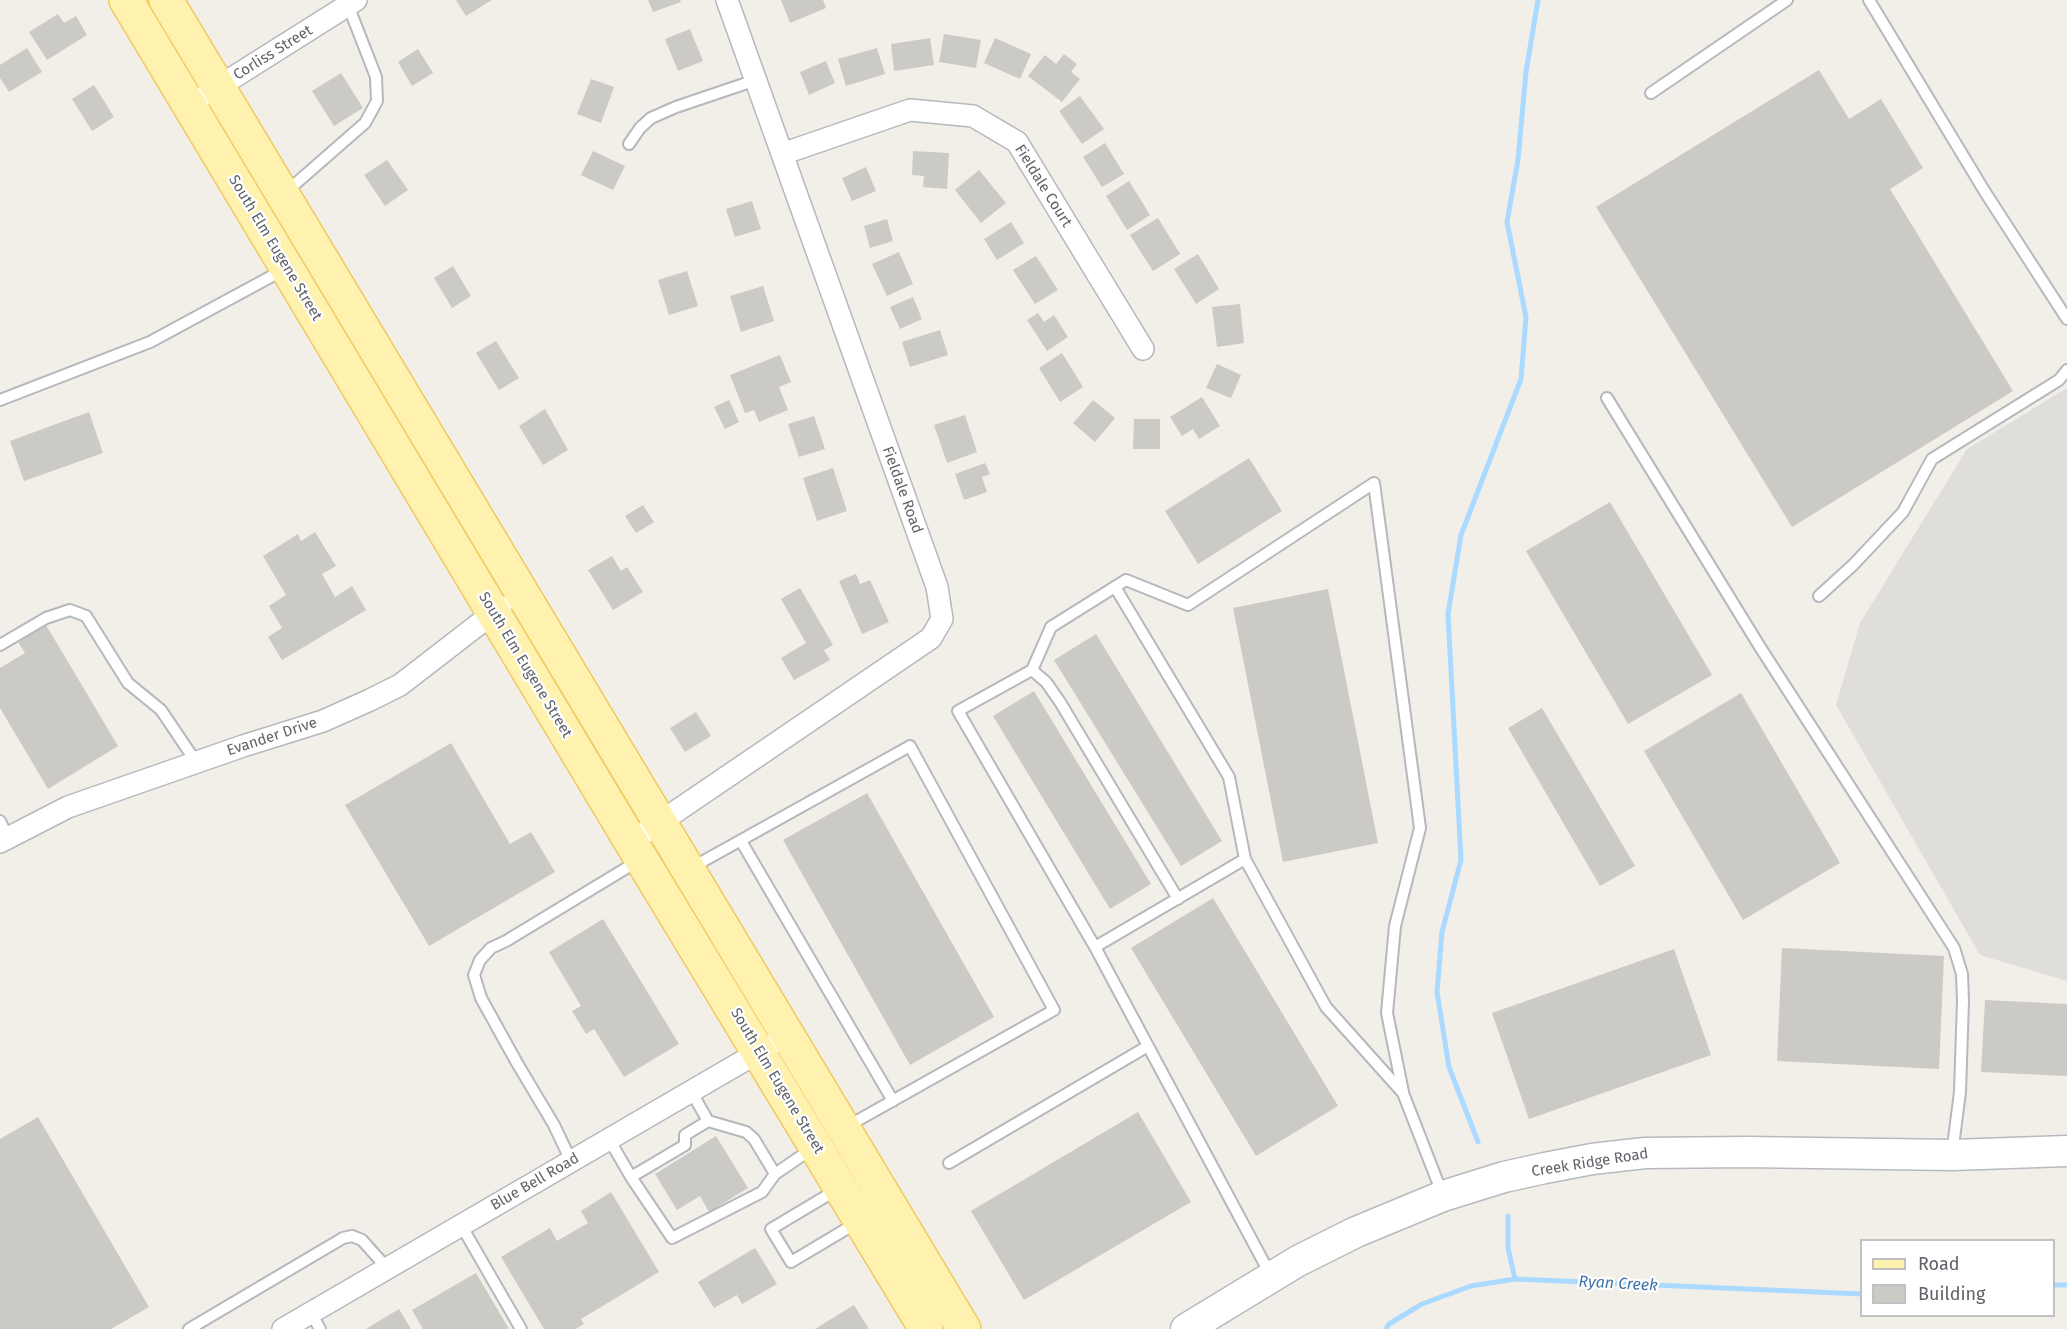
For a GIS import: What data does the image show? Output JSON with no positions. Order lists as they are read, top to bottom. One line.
{"streets":{"main road":["South Elm Eugene Street","Creek Ridge Road"],"street":["Corliss Street","Fieldale Court","Fieldale Road","Evander Drive","Blue Bell Road"]},"crossings":[["Corliss Street","South Elm Eugene Street"],["Fieldale Court","Fieldale Road"],["South Elm Eugene Street","Fieldale Road"],["South Elm Eugene Street","Evander Drive"],["South Elm Eugene Street","Blue Bell Road"]],"water":["Ryan Creek"],"legend":["Road","Building"]}
